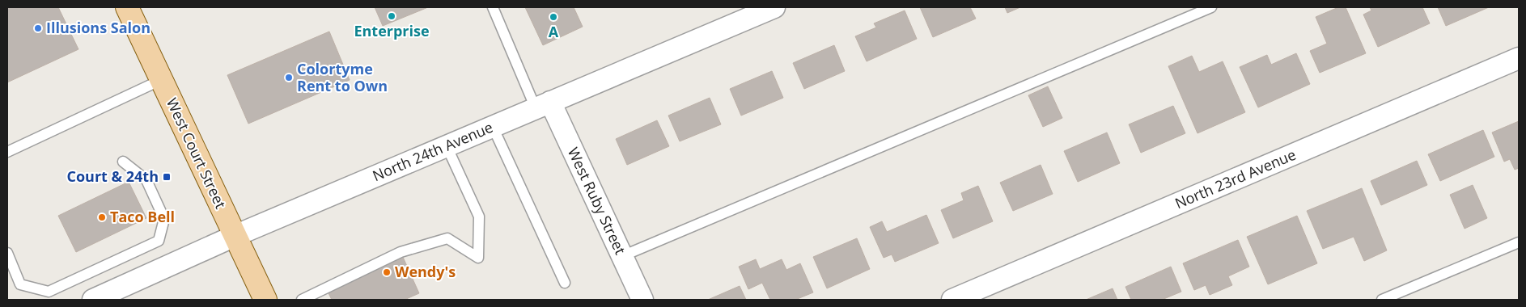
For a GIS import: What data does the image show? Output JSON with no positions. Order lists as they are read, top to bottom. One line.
{"streets":{"main road":["West Court Street"],"street":["North 24th Avenue","North 23rd Avenue","West Ruby Street"]},"crossings":[["North 24th Avenue","West Court Street"],["North 24th Avenue","West Ruby Street"]],"places":{"other":["Enterprise","A","Illusions Salon","Colortyme Rent to Own","Taco Bell","Wendy's"],"transit":["Court & 24th"]}}
